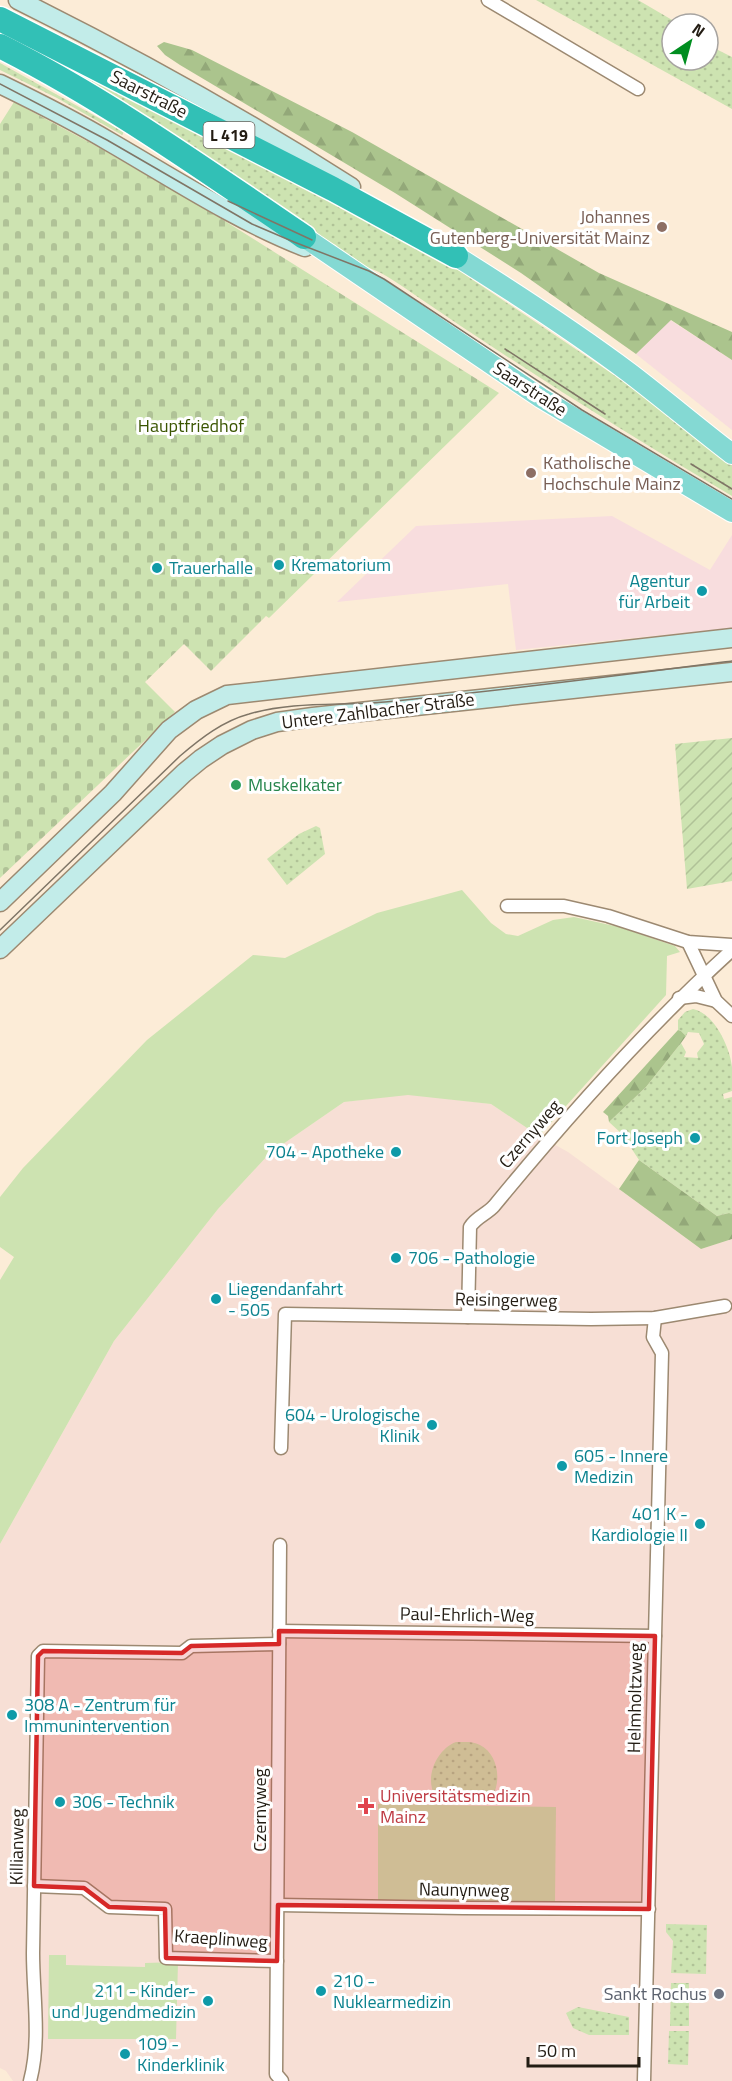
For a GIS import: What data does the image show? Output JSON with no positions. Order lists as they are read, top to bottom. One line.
{"streets":{"highway":["Saarstraße","L 419"],"street":["Untere Zahlbacher Straße","Czernyweg","Reisingerweg","Paul-Ehrlich-Weg","Helmholtzweg","Killianweg","Naunynweg","Kraeplinweg"]},"crossings":[["Czernyweg","Reisingerweg"],["Czernyweg","Paul-Ehrlich-Weg"],["Czernyweg","Naunynweg"],["Czernyweg","Kraeplinweg"],["Reisingerweg","Helmholtzweg"],["Paul-Ehrlich-Weg","Helmholtzweg"],["Paul-Ehrlich-Weg","Killianweg"],["Helmholtzweg","Naunynweg"],["Killianweg","Kraeplinweg"]],"parks":["Hauptfriedhof"],"places":{"other":["Johannes Gutenberg-Universität Mainz","Katholische Hochschule Mainz","Krematorium","Trauerhalle","Agentur für Arbeit","Muskelkater","Fort Joseph","704 - Apotheke","706 - Pathologie","Liegendanfahrt - 505","604 - Urologische Klinik","605 - Innere Medizin","401 K - Kardiologie II","308 A - Zentrum für Immunintervention","306 - Technik","210 - Nuklearmedizin","Sankt Rochus","211 - Kinder- und Jugendmedizin","109 - Kinderklinik"],"health":["Universitätsmedizin Mainz"]},"scale_bar":"50 m","north":"top right"}
